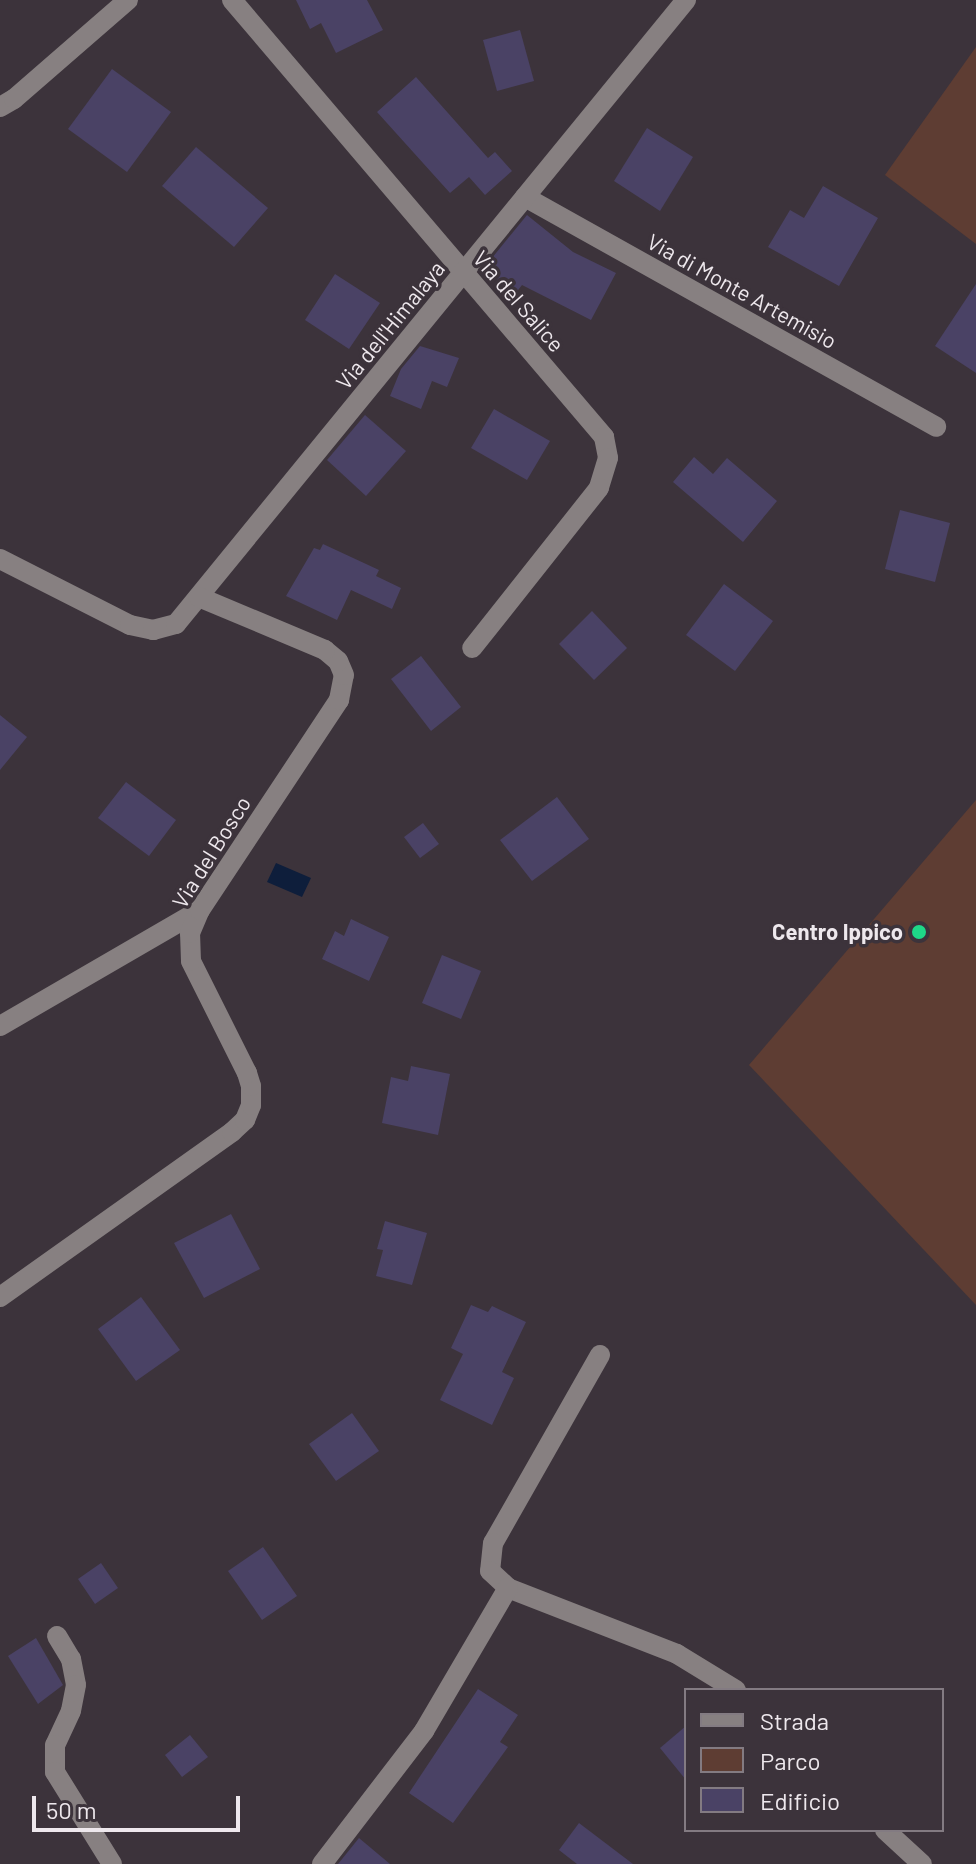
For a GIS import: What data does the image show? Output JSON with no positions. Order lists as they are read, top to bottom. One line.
{"streets":{"street":["Via di Monte Artemisio","Via del Salice","Via dell'Himalaya","Via del Bosco"]},"crossings":[["Via di Monte Artemisio","Via dell'Himalaya"],["Via del Salice","Via dell'Himalaya"],["Via dell'Himalaya","Via del Bosco"]],"places":["Centro Ippico"],"legend":["Strada","Parco","Edificio"],"scale_bar":"50 m"}
